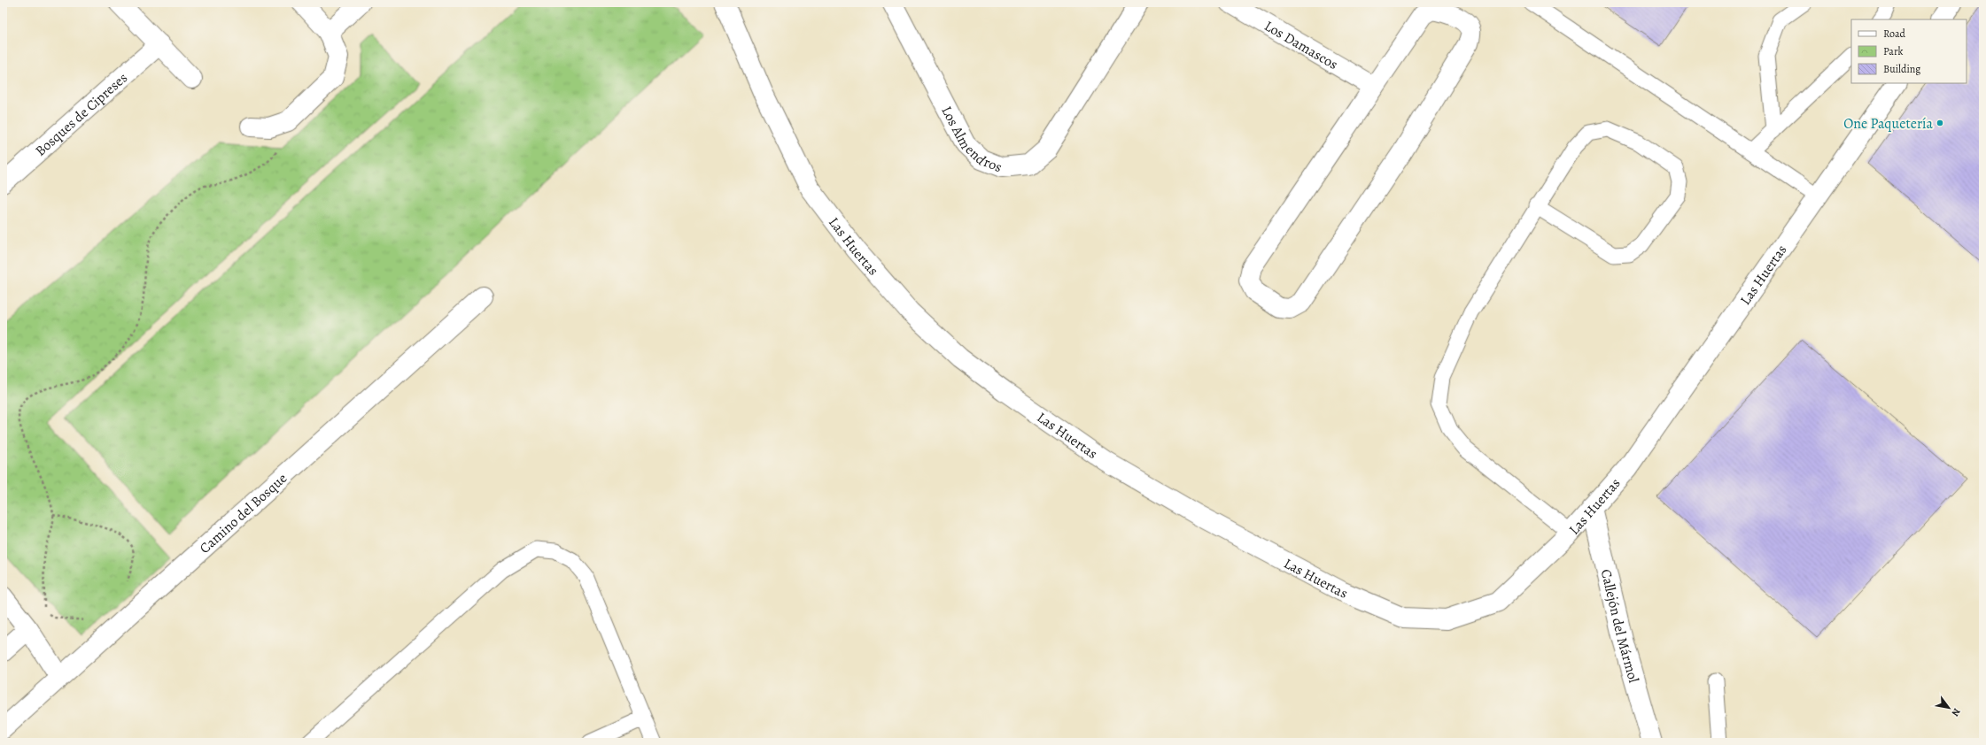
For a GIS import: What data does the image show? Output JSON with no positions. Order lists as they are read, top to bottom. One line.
{"streets":{"street":["Los Damascos","Bosques de Cipreses","Los Almendros","Las Huertas","Camino del Bosque","Callejón del Mármol"]},"crossings":[["Las Huertas","Callejón del Mármol"]],"places":["One Paquetería"],"legend":["Road","Park","Building"],"north":"bottom right"}
